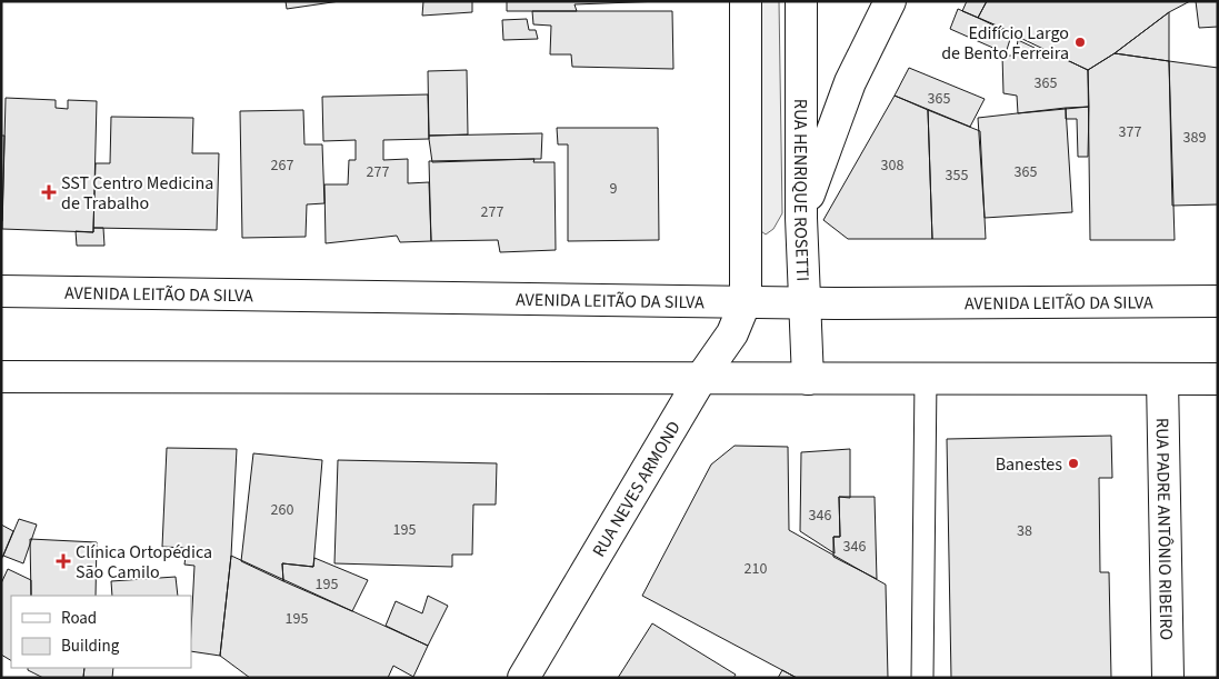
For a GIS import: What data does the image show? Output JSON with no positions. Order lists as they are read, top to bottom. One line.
{"streets":{"street":["RUA HENRIQUE ROSETTI","AVENIDA LEITÃO DA SILVA","RUA NEVES ARMOND","RUA PADRE ANTÔNIO RIBEIRO"]},"crossings":[["RUA HENRIQUE ROSETTI","AVENIDA LEITÃO DA SILVA"],["AVENIDA LEITÃO DA SILVA","RUA NEVES ARMOND"]],"places":{"other":["Edifício Largo de Bento Ferreira","Banestes"],"health":["SST Centro Medicina de Trabalho","Clínica Ortopédica São Camilo"]},"house_numbers":["365","365","377","389","267","308","277","365","355","9","277","260","346","195","38","346","210","195","195"],"legend":["Road","Building"]}
